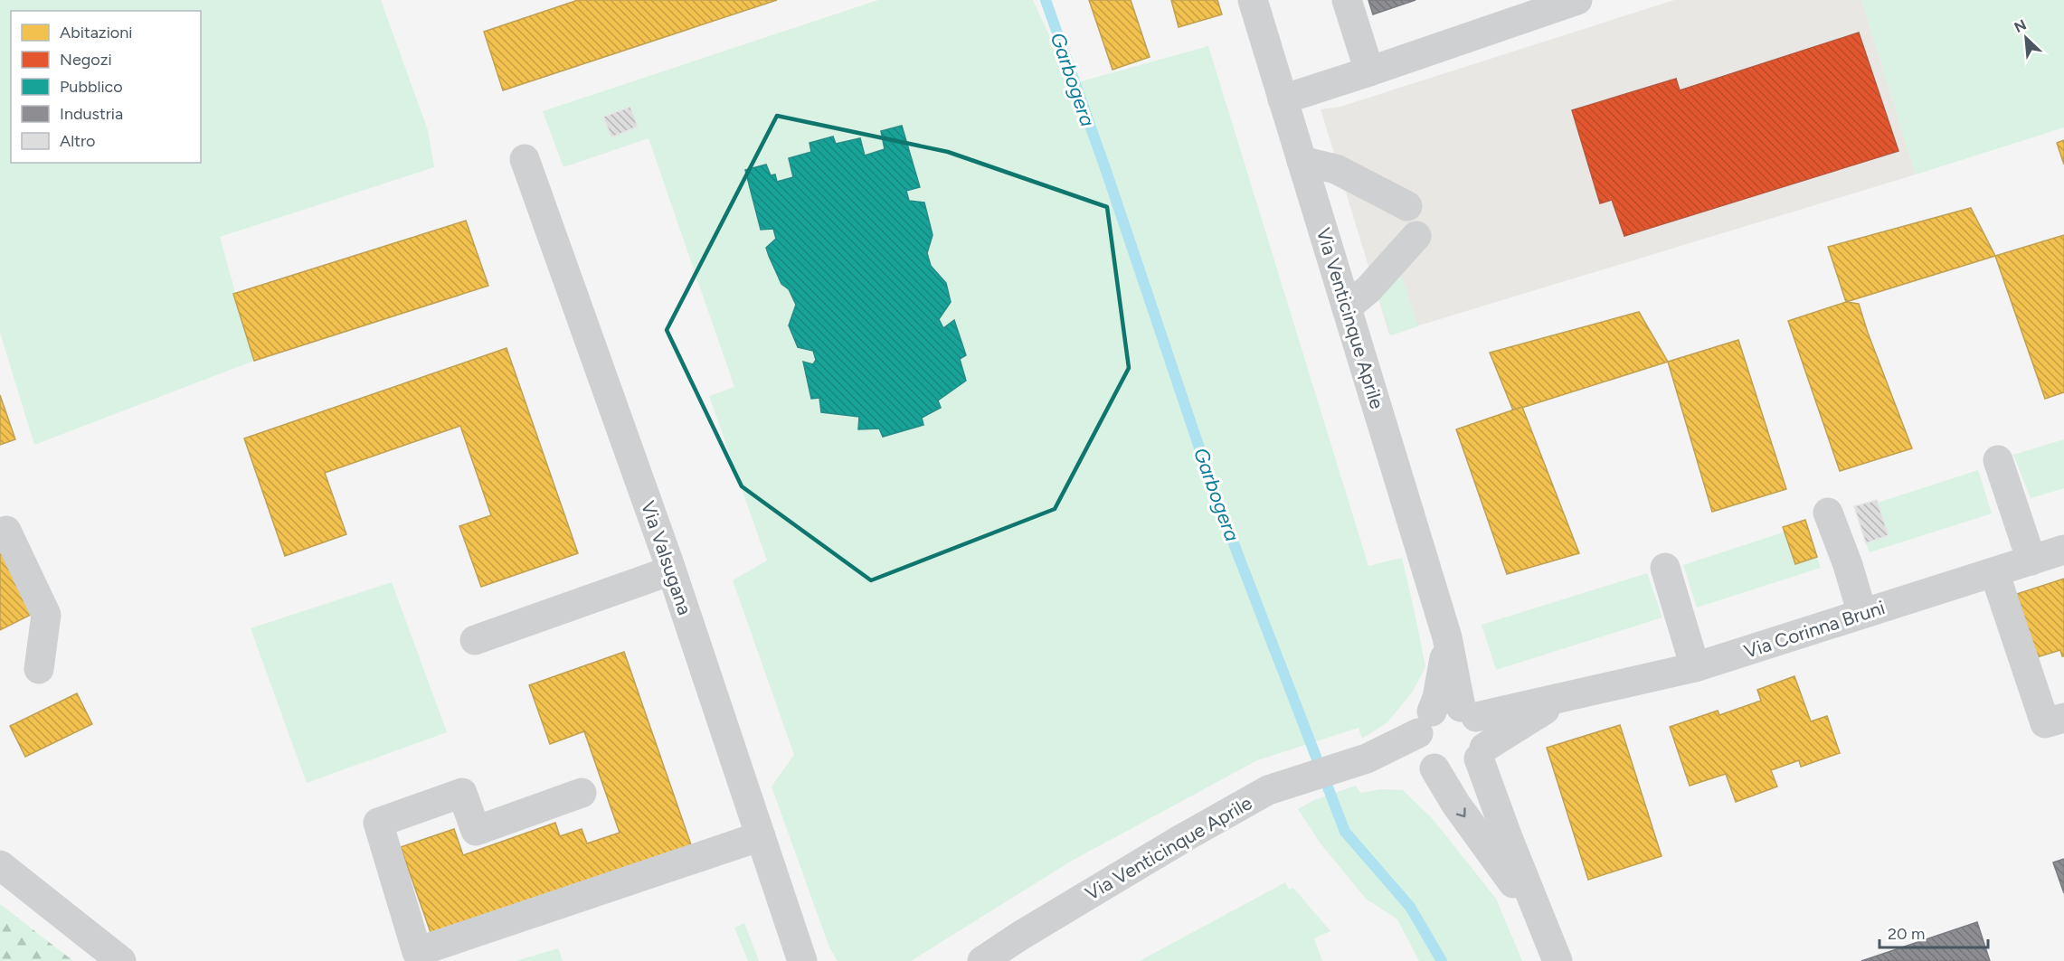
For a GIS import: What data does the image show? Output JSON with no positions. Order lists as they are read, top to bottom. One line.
{"streets":{"street":["Via Venticinque Aprile","Via Valsugana","Via Corinna Bruni"]},"crossings":[["Via Venticinque Aprile","Via Corinna Bruni"]],"water":["Garbogera"],"legend":["Abitazioni","Negozi","Pubblico","Industria","Altro"],"scale_bar":"20 m","north":"top left"}
